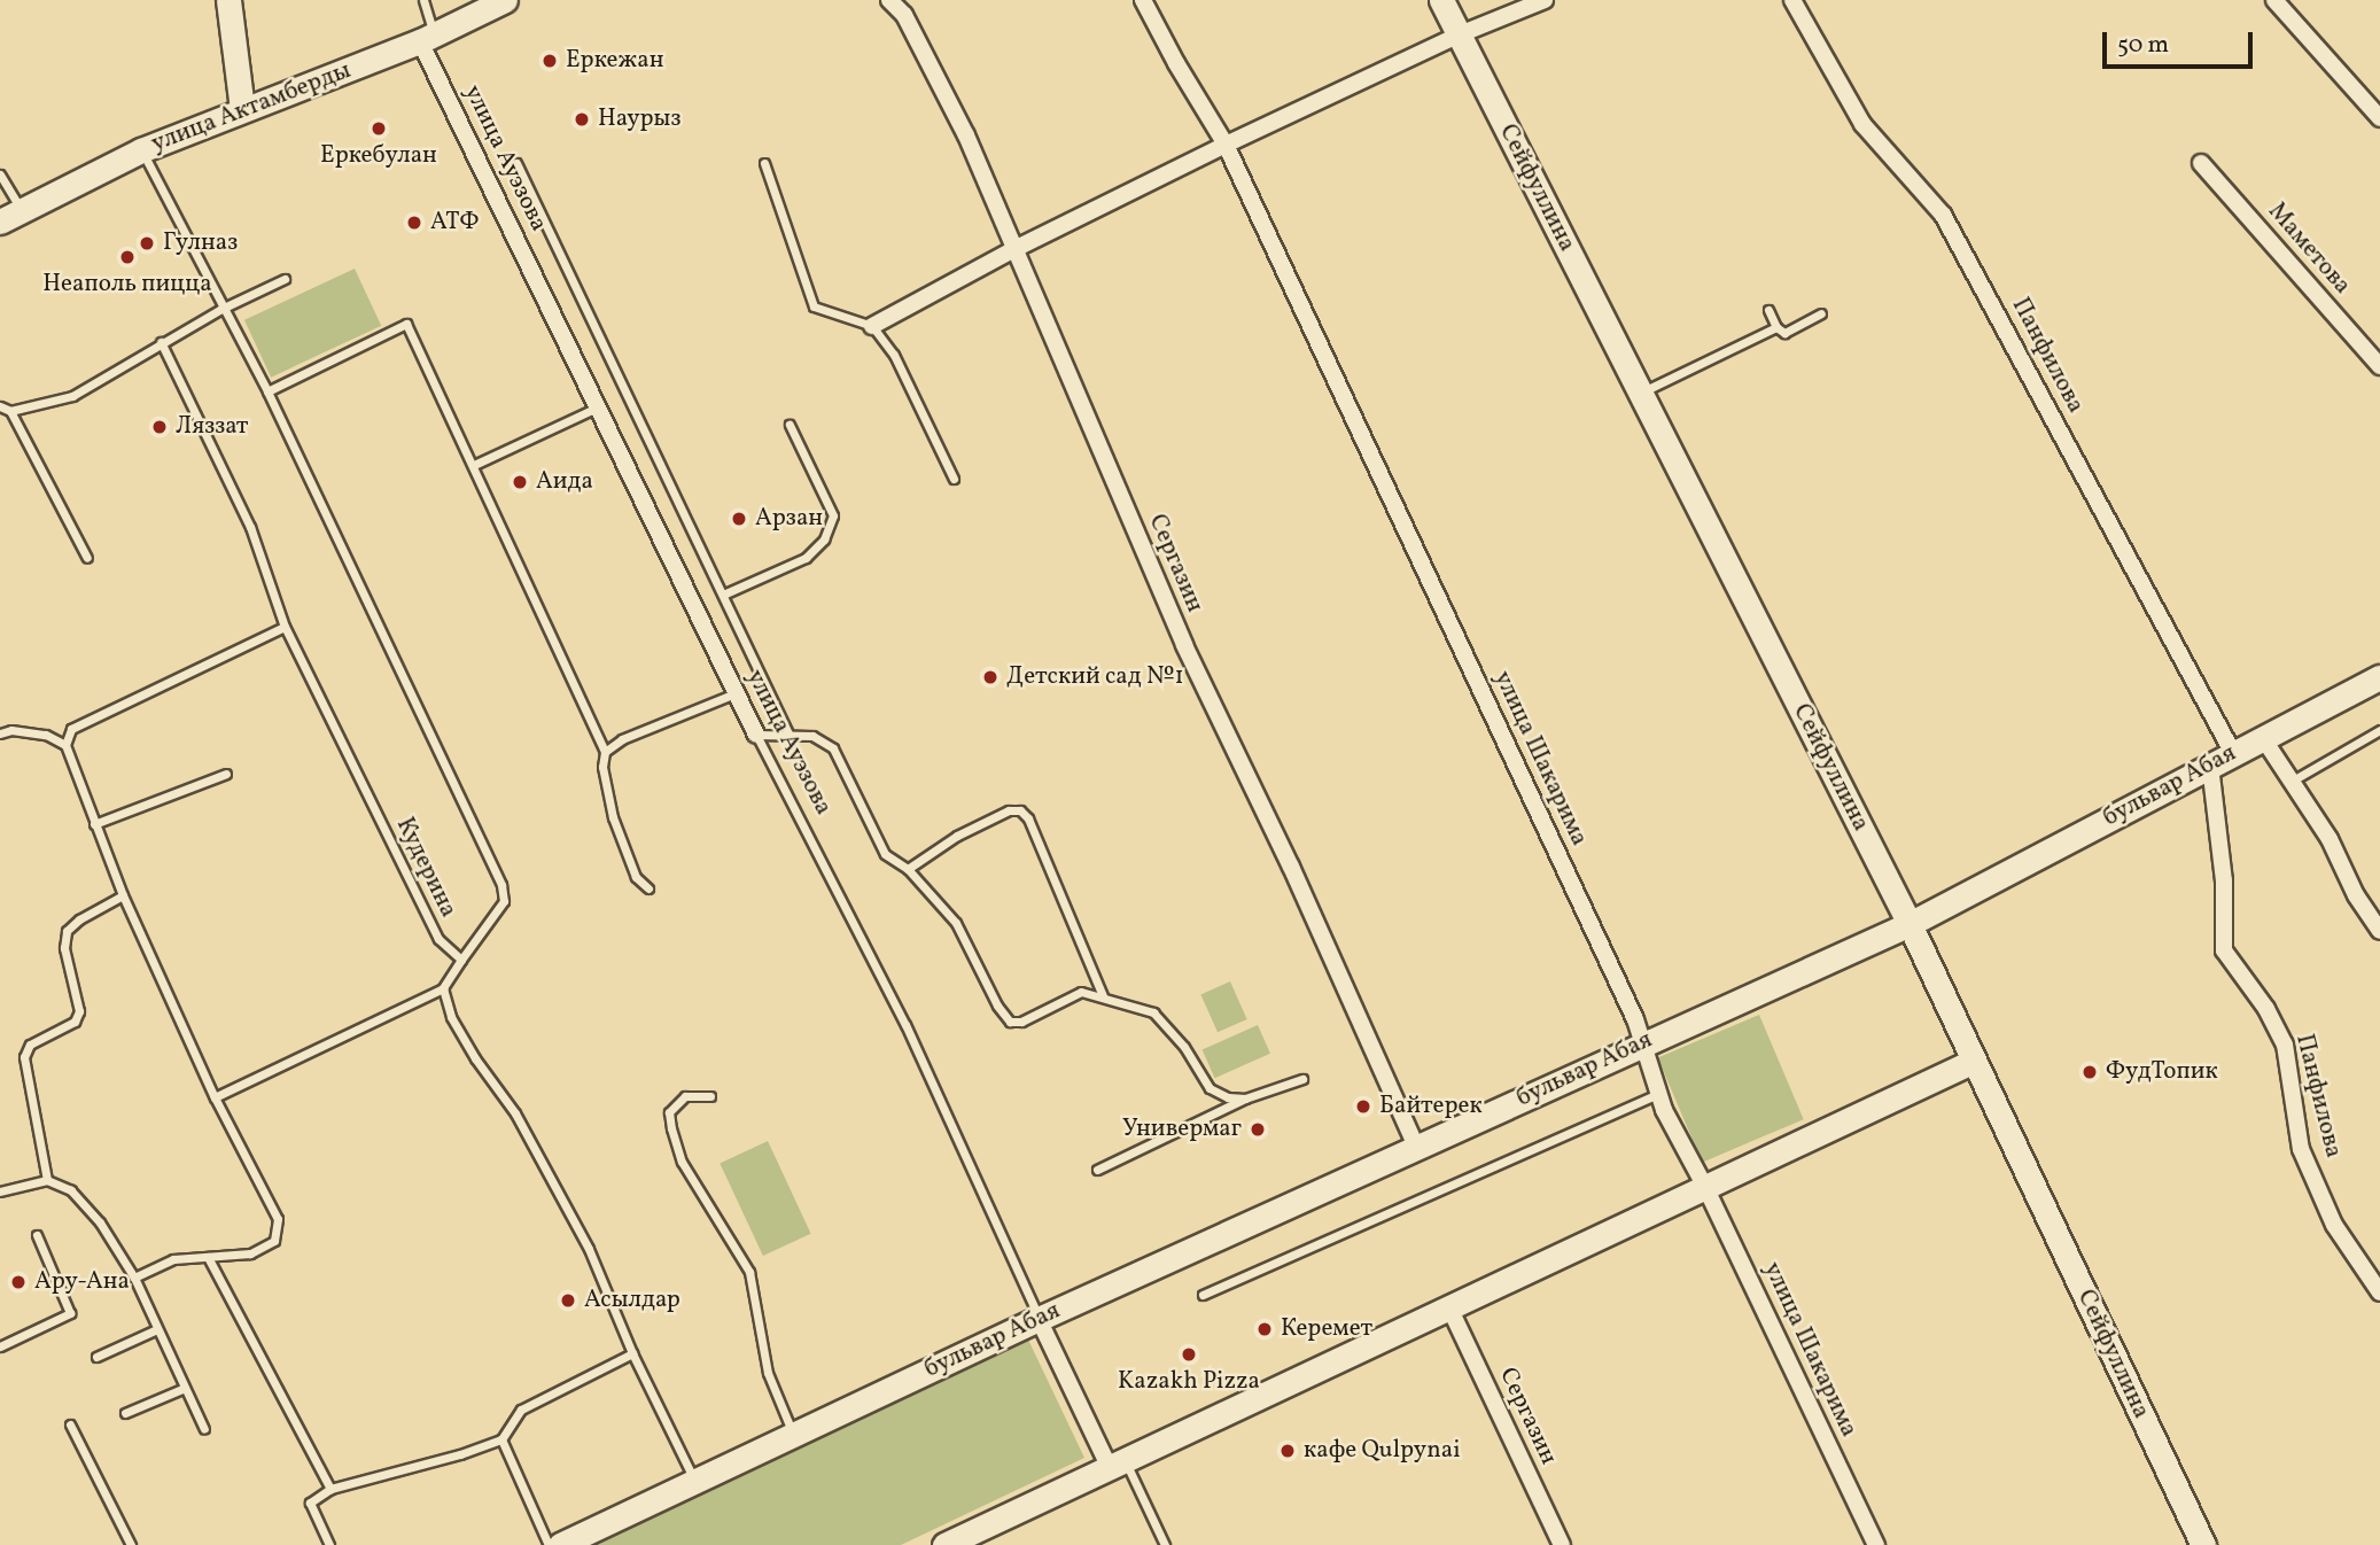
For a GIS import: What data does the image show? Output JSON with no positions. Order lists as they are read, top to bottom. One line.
{"streets":{"main road":["улица Актамберды","Сейфуллина","бульвар Абая"],"street":["улица Ауэзова","Маметова","Панфилова","Сергазин","улица Шакарима"],"lane":["Кудерина"]},"crossings":[["улица Актамберды","улица Ауэзова"],["улица Актамберды","Кудерина"],["улица Ауэзова","бульвар Абая"],["Сейфуллина","бульвар Абая"],["Панфилова","бульвар Абая"],["Сергазин","бульвар Абая"],["улица Шакарима","бульвар Абая"]],"places":["Еркежан","Наурыз","Еркебулан","АТФ","Гулназ","Неаполь пицца","Ляззат","Аида","Арзан","Детский сад №1","ФудТопик","Байтерек","Универмаг","Ару-Ана","Асылдар","Керемет","Kazakh Pizza","кафе Qulpynai"],"scale_bar":"50 m"}
